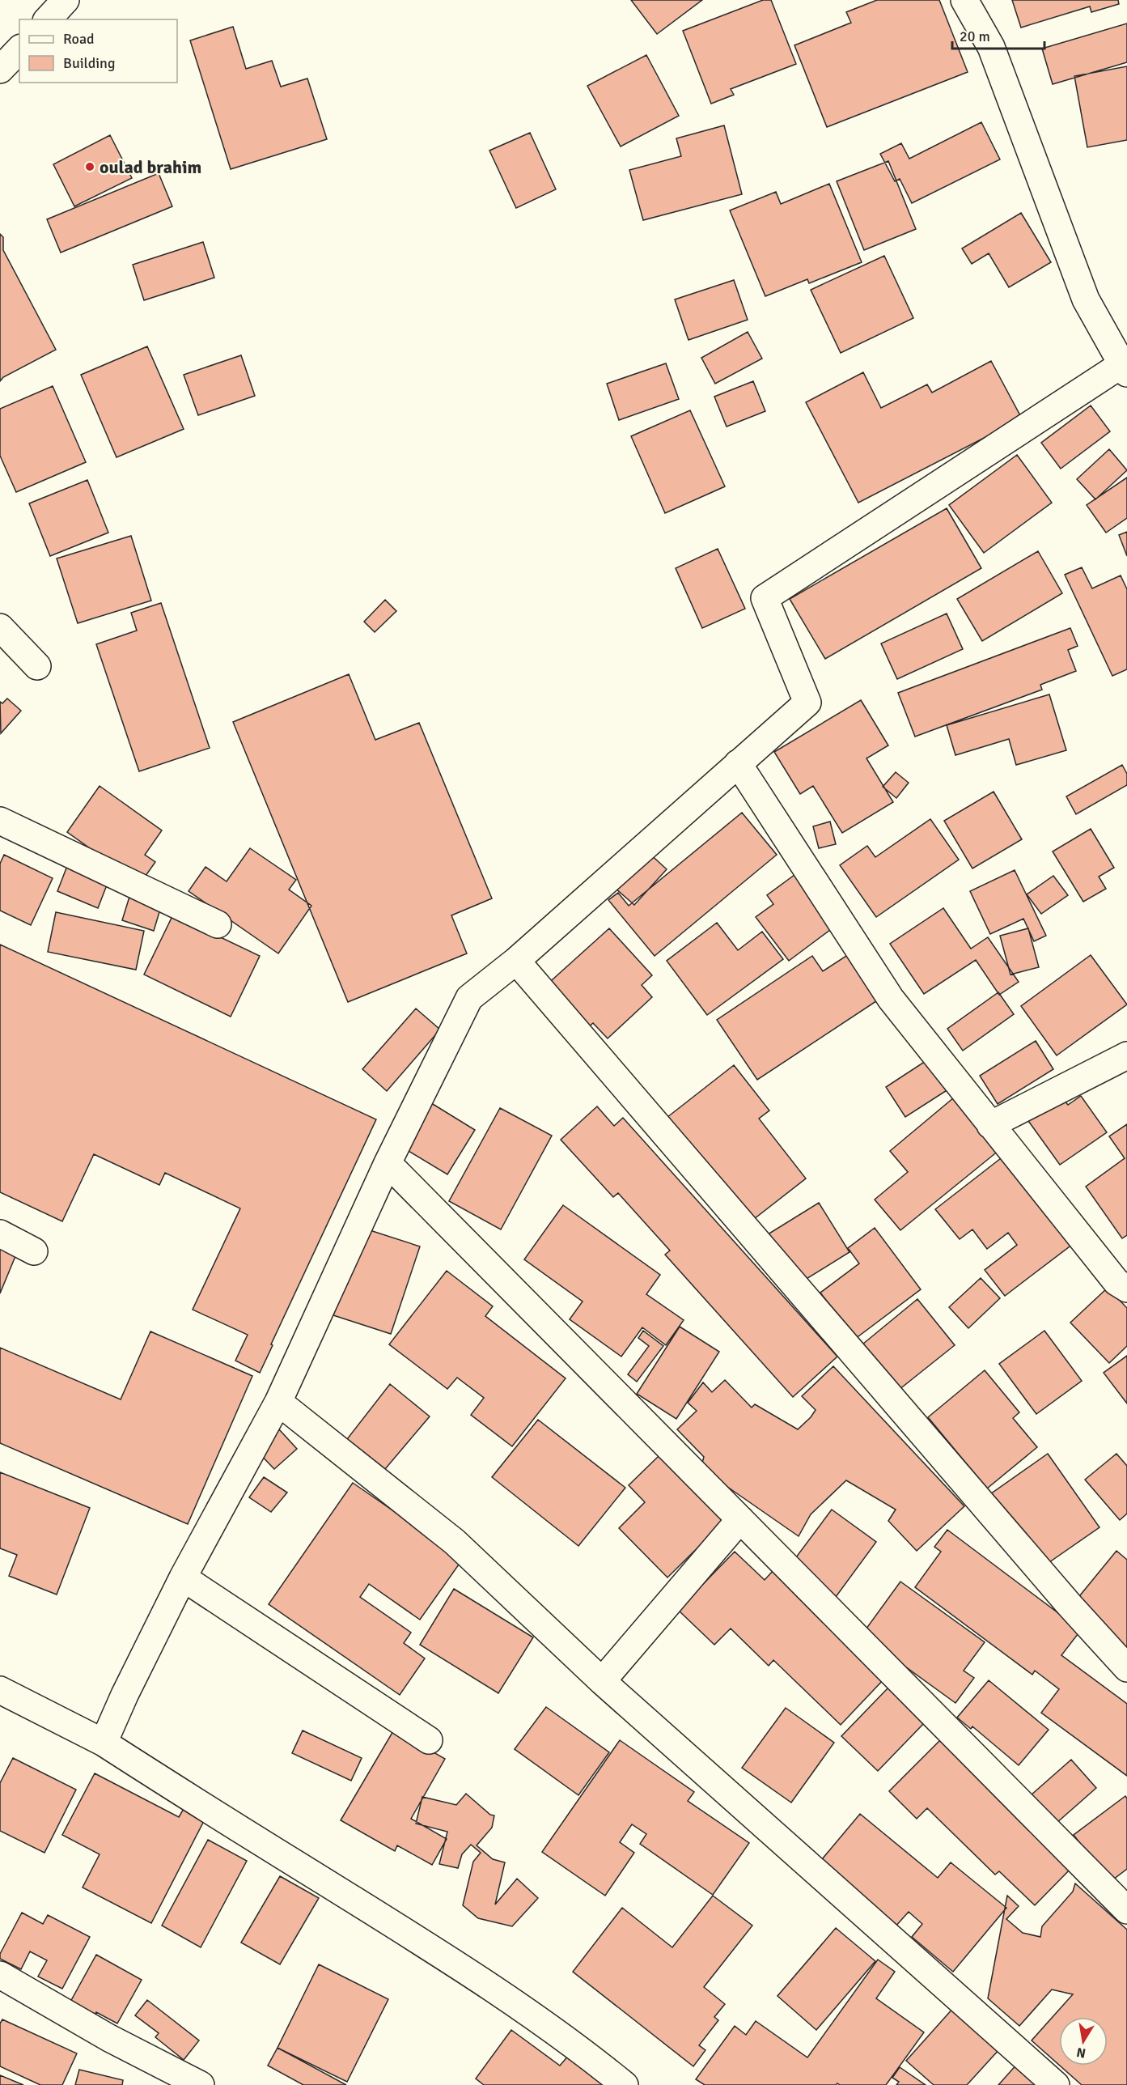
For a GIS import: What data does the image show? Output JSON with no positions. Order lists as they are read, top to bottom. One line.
{"places":["oulad brahim"],"legend":["Road","Building"],"scale_bar":"20 m","north":"bottom"}
